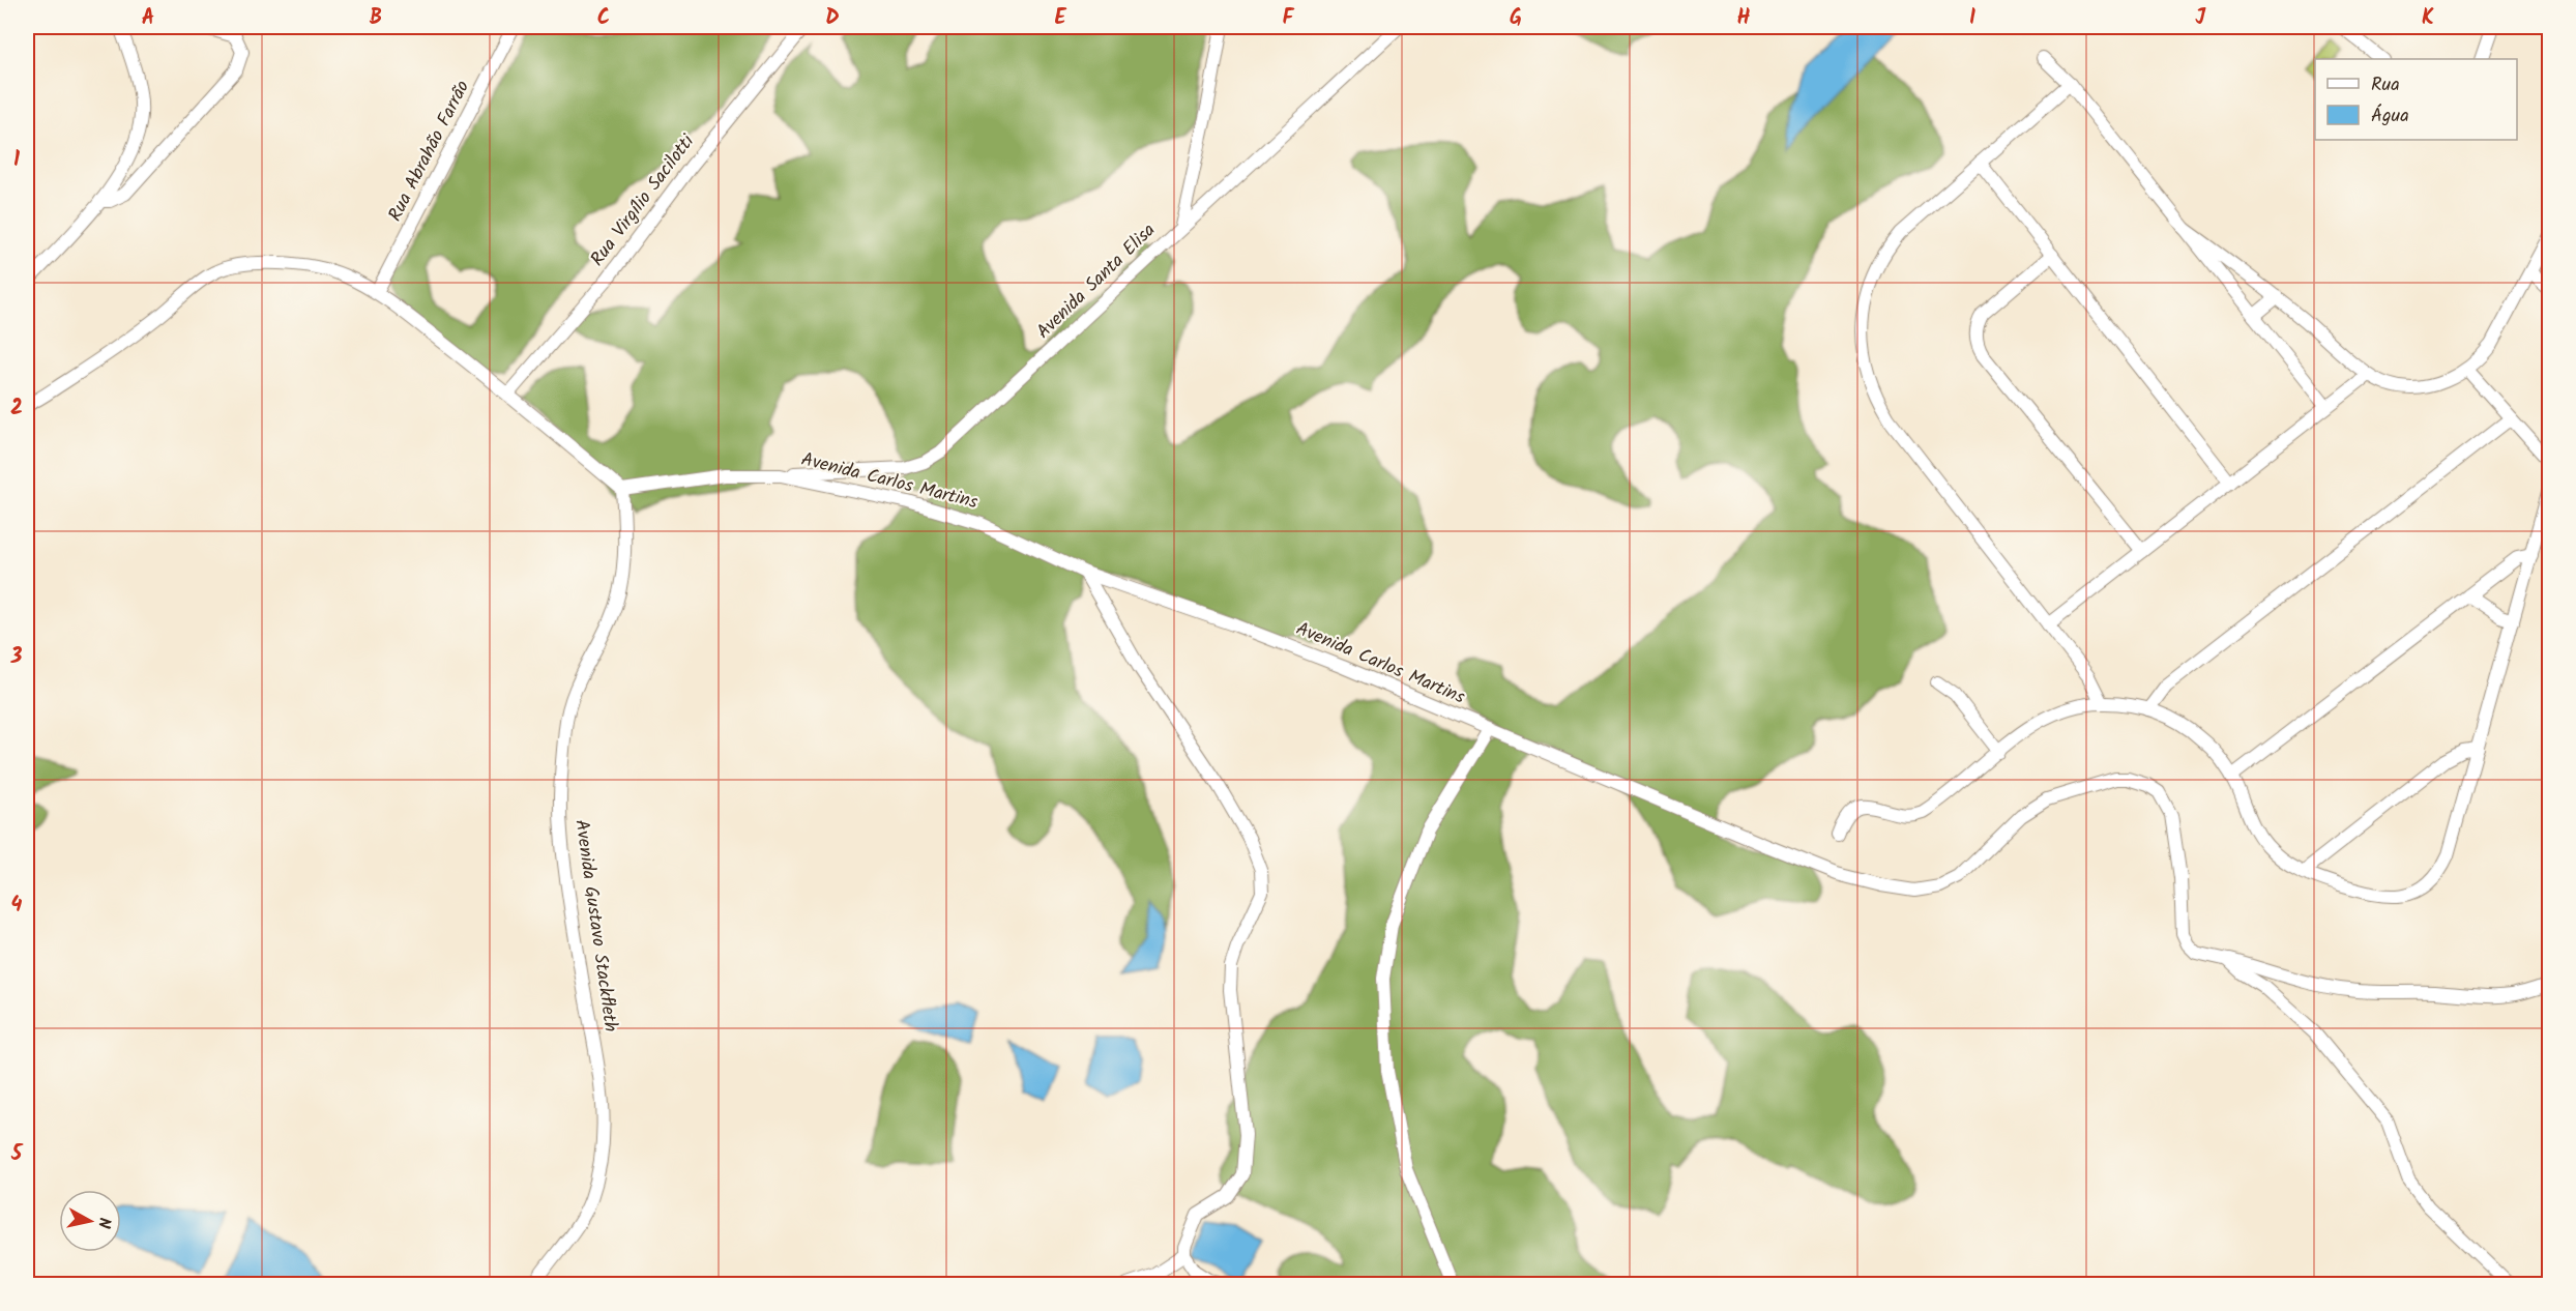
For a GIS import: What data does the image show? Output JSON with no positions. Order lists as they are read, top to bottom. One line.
{"streets":{"street":["Rua Abrahão Farrão","Rua Virgílio Sacilotti","Avenida Santa Elisa","Avenida Carlos Martins","Avenida Gustavo Stackfleth"]},"crossings":[["Avenida Santa Elisa","Avenida Carlos Martins"],["Avenida Carlos Martins","Avenida Gustavo Stackfleth"]],"legend":["Rua","Água"],"north":"right","grid":{"columns":["A","B","C","D","E","F","G","H","I","J","K"],"rows":["1","2","3","4","5"]}}
